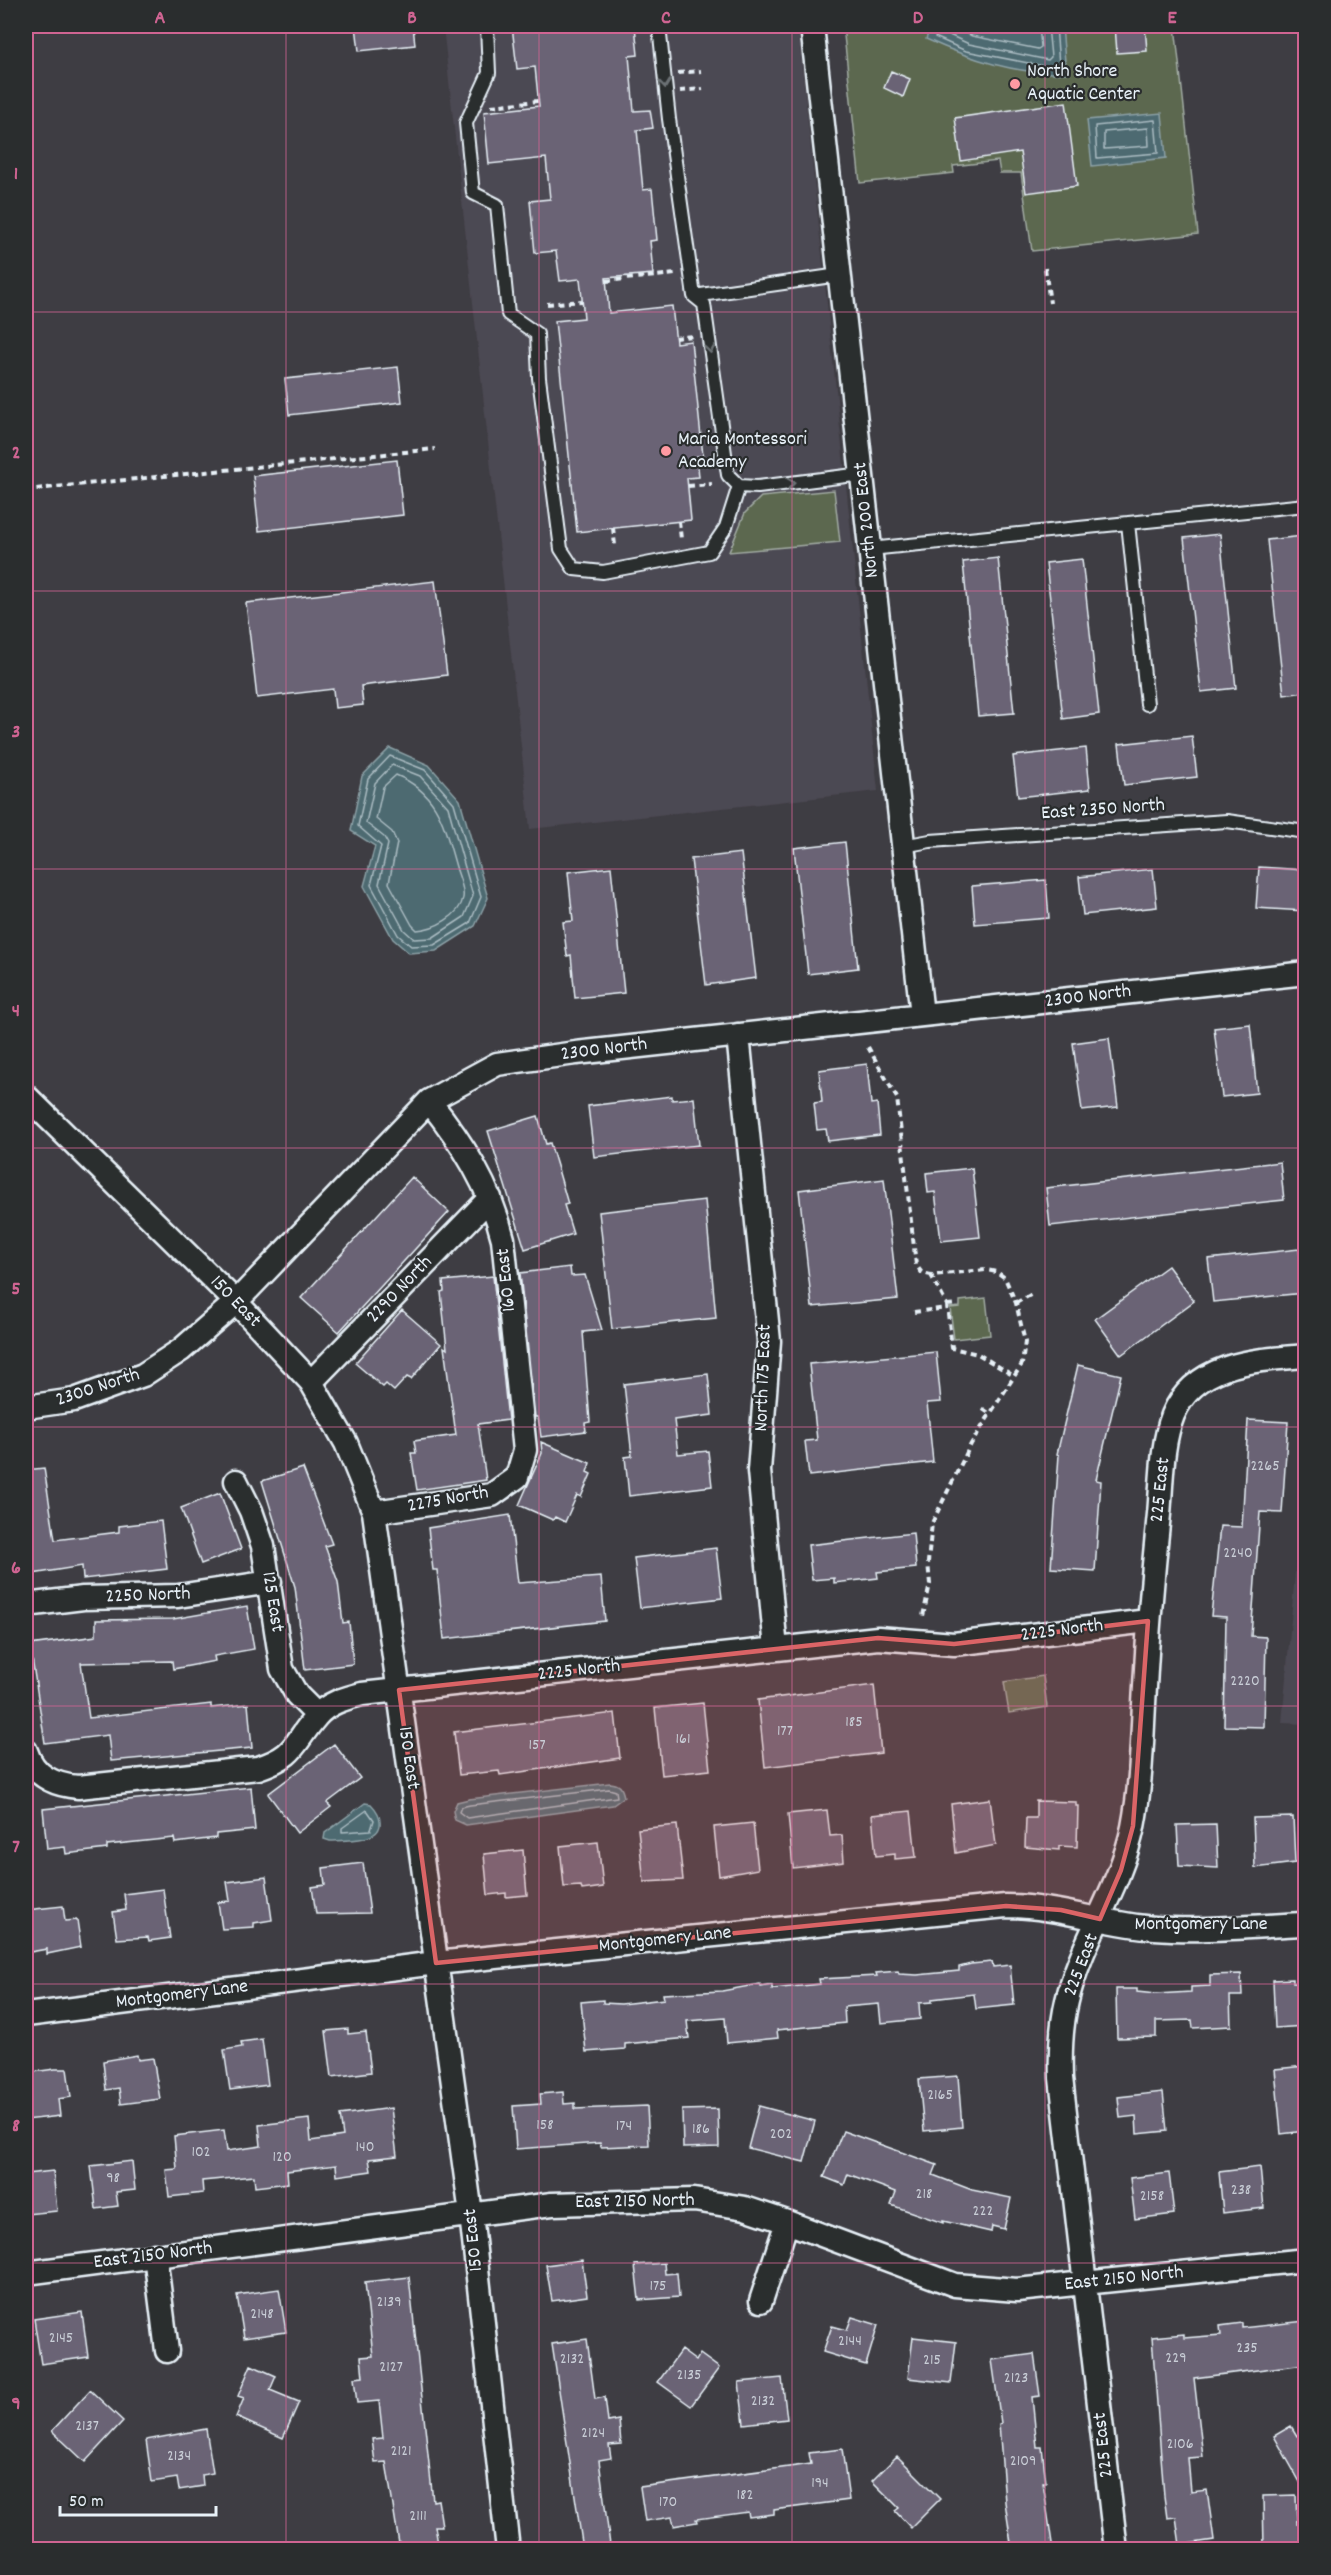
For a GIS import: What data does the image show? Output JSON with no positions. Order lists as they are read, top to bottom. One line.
{"streets":{"street":["North 200 East","2300 North","160 East","2290 North","150 East","North 175 East","225 East","2275 North","2250 North","125 East","2225 North","Montgomery Lane","East 2150 North"],"lane":["East 2350 North"]},"crossings":[["North 200 East","East 2350 North"],["North 200 East","2300 North"],["2300 North","160 East"],["2300 North","150 East"],["2300 North","North 175 East"],["160 East","2290 North"],["160 East","2275 North"],["2290 North","150 East"],["150 East","2275 North"],["150 East","2225 North"],["150 East","Montgomery Lane"],["150 East","East 2150 North"],["North 175 East","2225 North"],["225 East","2225 North"],["225 East","Montgomery Lane"],["225 East","East 2150 North"],["2250 North","125 East"],["125 East","2225 North"]],"places":["North Shore Aquatic Center","Maria Montessori Academy"],"house_numbers":["2265","2240","2220","185","177","161","157","2165","158","174","186","202","140","102","120","98","238","218","2158","222","175","2139","2148","2145","2144","235","229","2132","215","2127","2135","2123","2132","2137","2124","2106","2121","2134","2109","194","182","170","2111"],"scale_bar":"50 m","grid":{"columns":["A","B","C","D","E"],"rows":["1","2","3","4","5","6","7","8","9"]}}
